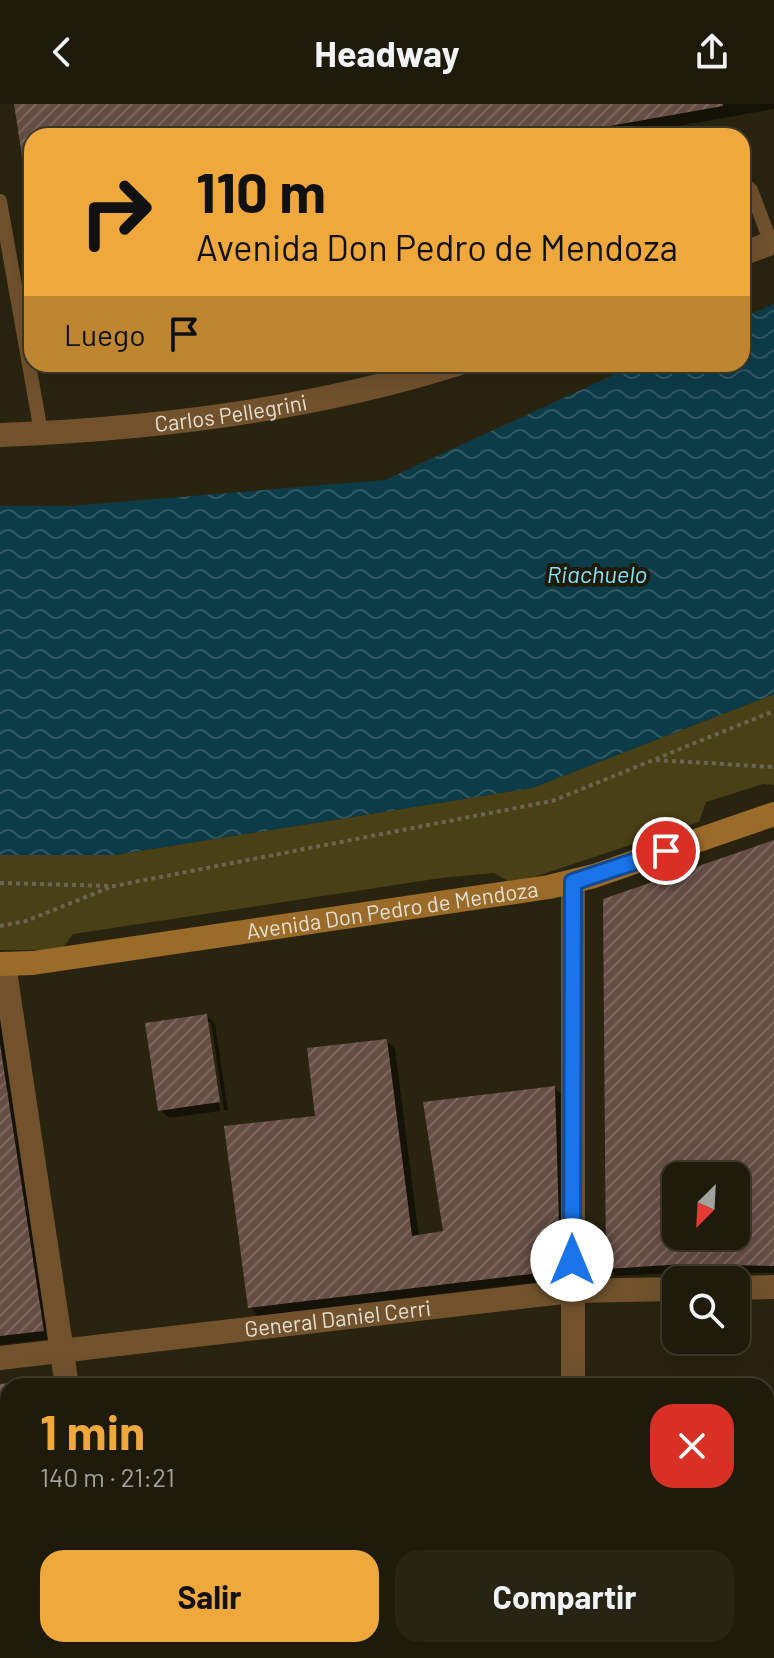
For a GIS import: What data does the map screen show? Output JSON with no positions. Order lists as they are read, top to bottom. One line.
{"streets":{"main road":["Avenida Don Pedro de Mendoza"],"street":["Carlos Pellegrini","General Daniel Cerri"]},"water":["Riachuelo"],"north":"bottom left","page":{"header":"Headway","turn":["110 m","Avenida Don Pedro de Mendoza"],"then":"Luego","heading":["1 min","140 m · 21:21"],"buttons":["Salir","Compartir"]}}
